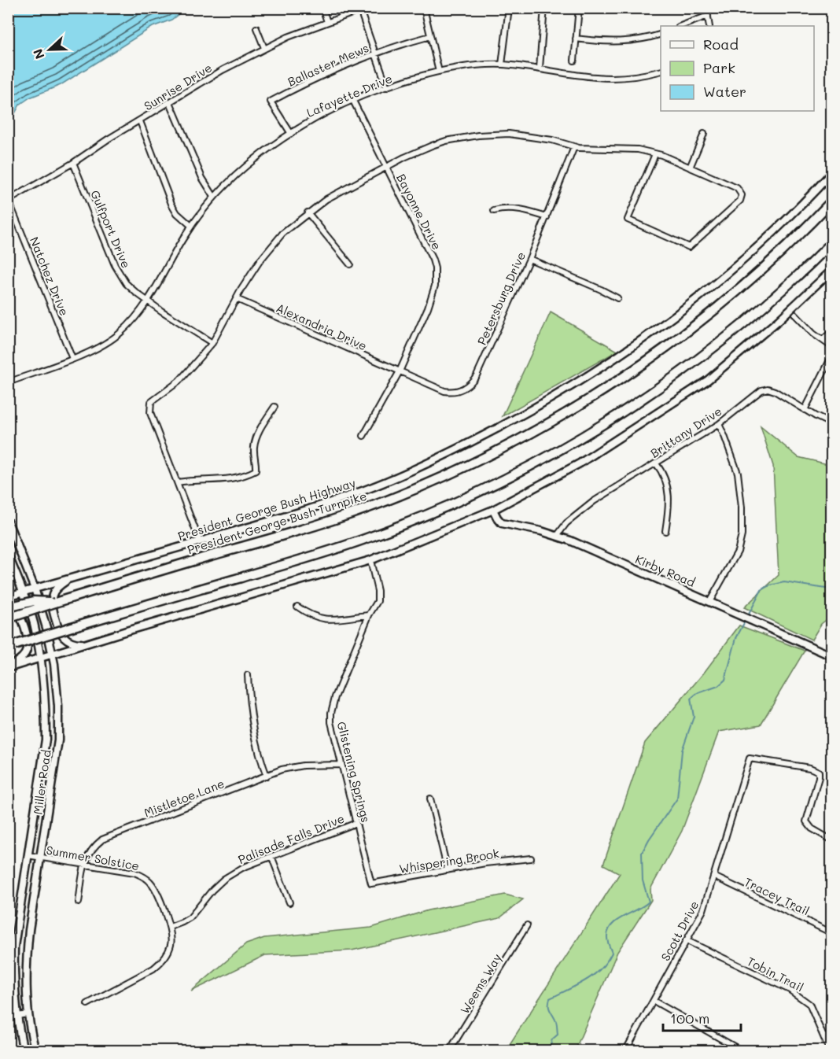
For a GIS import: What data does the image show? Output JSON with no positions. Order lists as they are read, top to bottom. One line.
{"streets":{"highway":["President George Bush Turnpike"],"main road":["President George Bush Highway","Kirby Road","Miller Road"],"street":["Ballaster Mews","Sunrise Drive","Lafayette Drive","Bayonne Drive","Gulfport Drive","Natchez Drive","Petersburg Drive","Alexandria Drive","Brittany Drive","Glistening Springs","Mistletoe Lane","Palisade Falls Drive","Summer Solstice","Whispering Brook","Tracey Trail","Scott Drive","Tobin Trail","Weems Way"]},"crossings":[["Ballaster Mews","Lafayette Drive"],["Sunrise Drive","Gulfport Drive"],["Sunrise Drive","Natchez Drive"],["Lafayette Drive","Bayonne Drive"],["Lafayette Drive","Gulfport Drive"],["Lafayette Drive","Natchez Drive"],["Bayonne Drive","Petersburg Drive"],["Bayonne Drive","Alexandria Drive"],["Petersburg Drive","Alexandria Drive"],["Brittany Drive","Kirby Road"],["President George Bush Highway","Miller Road"],["Glistening Springs","Mistletoe Lane"],["Glistening Springs","Palisade Falls Drive"],["Glistening Springs","Whispering Brook"],["Miller Road","Summer Solstice"],["Mistletoe Lane","Summer Solstice"],["Palisade Falls Drive","Summer Solstice"],["Tracey Trail","Scott Drive"],["Scott Drive","Tobin Trail"]],"legend":["Road","Park","Water"],"scale_bar":"100 m","north":"left"}
